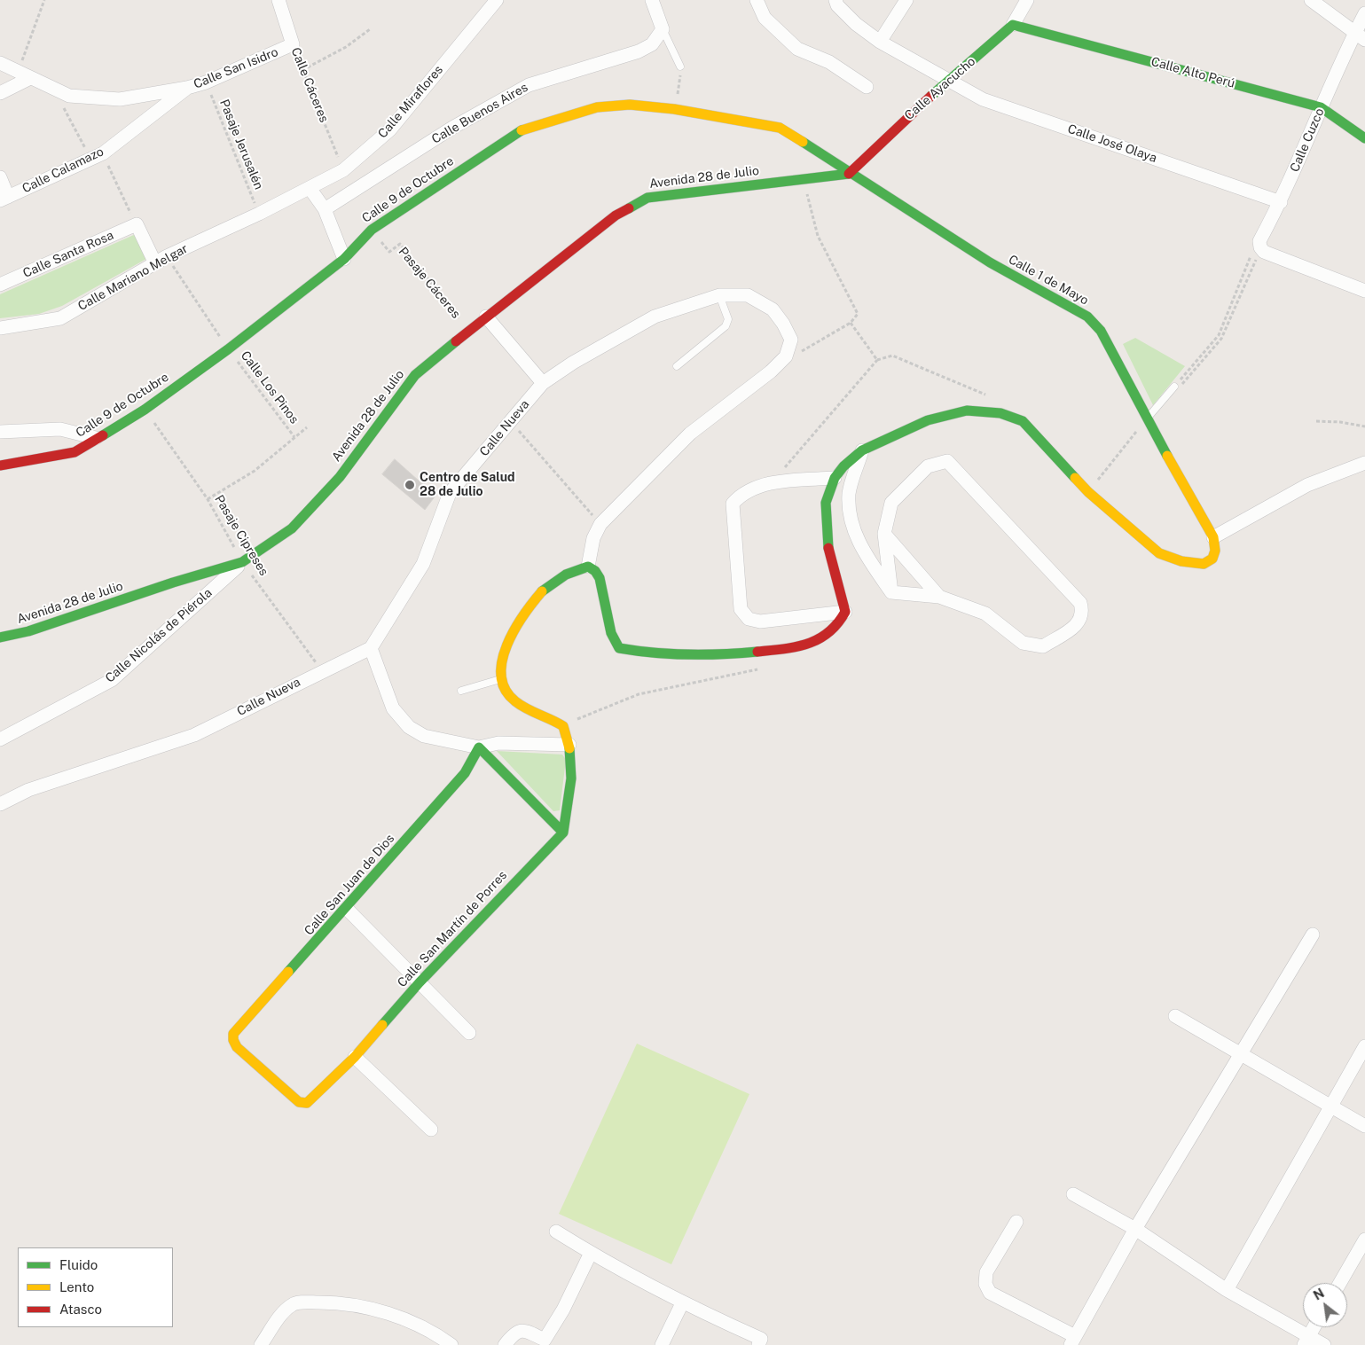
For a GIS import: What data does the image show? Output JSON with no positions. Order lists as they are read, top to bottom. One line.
{"streets":{"street":["Calle San Isidro","Calle Alto Perú","Calle Cáceres","Calle Ayacucho","Calle Miraflores","Calle Buenos Aires","Calle Cuzco","Calle José Olaya","Calle Calamazo","Avenida 28 de Julio","Calle 9 de Octubre","Calle Santa Rosa","Calle Mariano Melgar","Calle 1 de Mayo","Calle Nueva","Calle Nicolás de Piérola","Calle San Juan de Dios","Calle San Martín de Porres"],"path":["Pasaje Jerusalén","Pasaje Cáceres","Calle Los Pinos","Pasaje Cipreses"]},"crossings":[["Calle San Isidro","Calle Cáceres"],["Calle San Isidro","Pasaje Jerusalén"],["Calle San Isidro","Calle Calamazo"],["Calle Alto Perú","Calle Ayacucho"],["Calle Alto Perú","Calle Cuzco"],["Calle Cáceres","Calle Miraflores"],["Calle Ayacucho","Calle José Olaya"],["Calle Ayacucho","Avenida 28 de Julio"],["Calle Ayacucho","Calle 9 de Octubre"],["Calle Ayacucho","Calle 1 de Mayo"],["Calle Miraflores","Calle Mariano Melgar"],["Calle Cuzco","Calle José Olaya"],["Pasaje Jerusalén","Calle Mariano Melgar"],["Avenida 28 de Julio","Calle 9 de Octubre"],["Avenida 28 de Julio","Calle 1 de Mayo"],["Avenida 28 de Julio","Pasaje Cáceres"],["Avenida 28 de Julio","Pasaje Cipreses"],["Avenida 28 de Julio","Calle Nicolás de Piérola"],["Calle 9 de Octubre","Calle 1 de Mayo"],["Calle 9 de Octubre","Pasaje Cáceres"],["Calle 9 de Octubre","Calle Los Pinos"],["Calle 9 de Octubre","Pasaje Cipreses"],["Calle Mariano Melgar","Calle Los Pinos"],["Calle Nueva","Pasaje Cipreses"],["Pasaje Cipreses","Calle Nicolás de Piérola"],["Calle San Juan de Dios","Calle San Martín de Porres"]],"places":["Centro de Salud 28 de Julio"],"legend":["Fluido","Lento","Atasco"],"north":"top left"}
